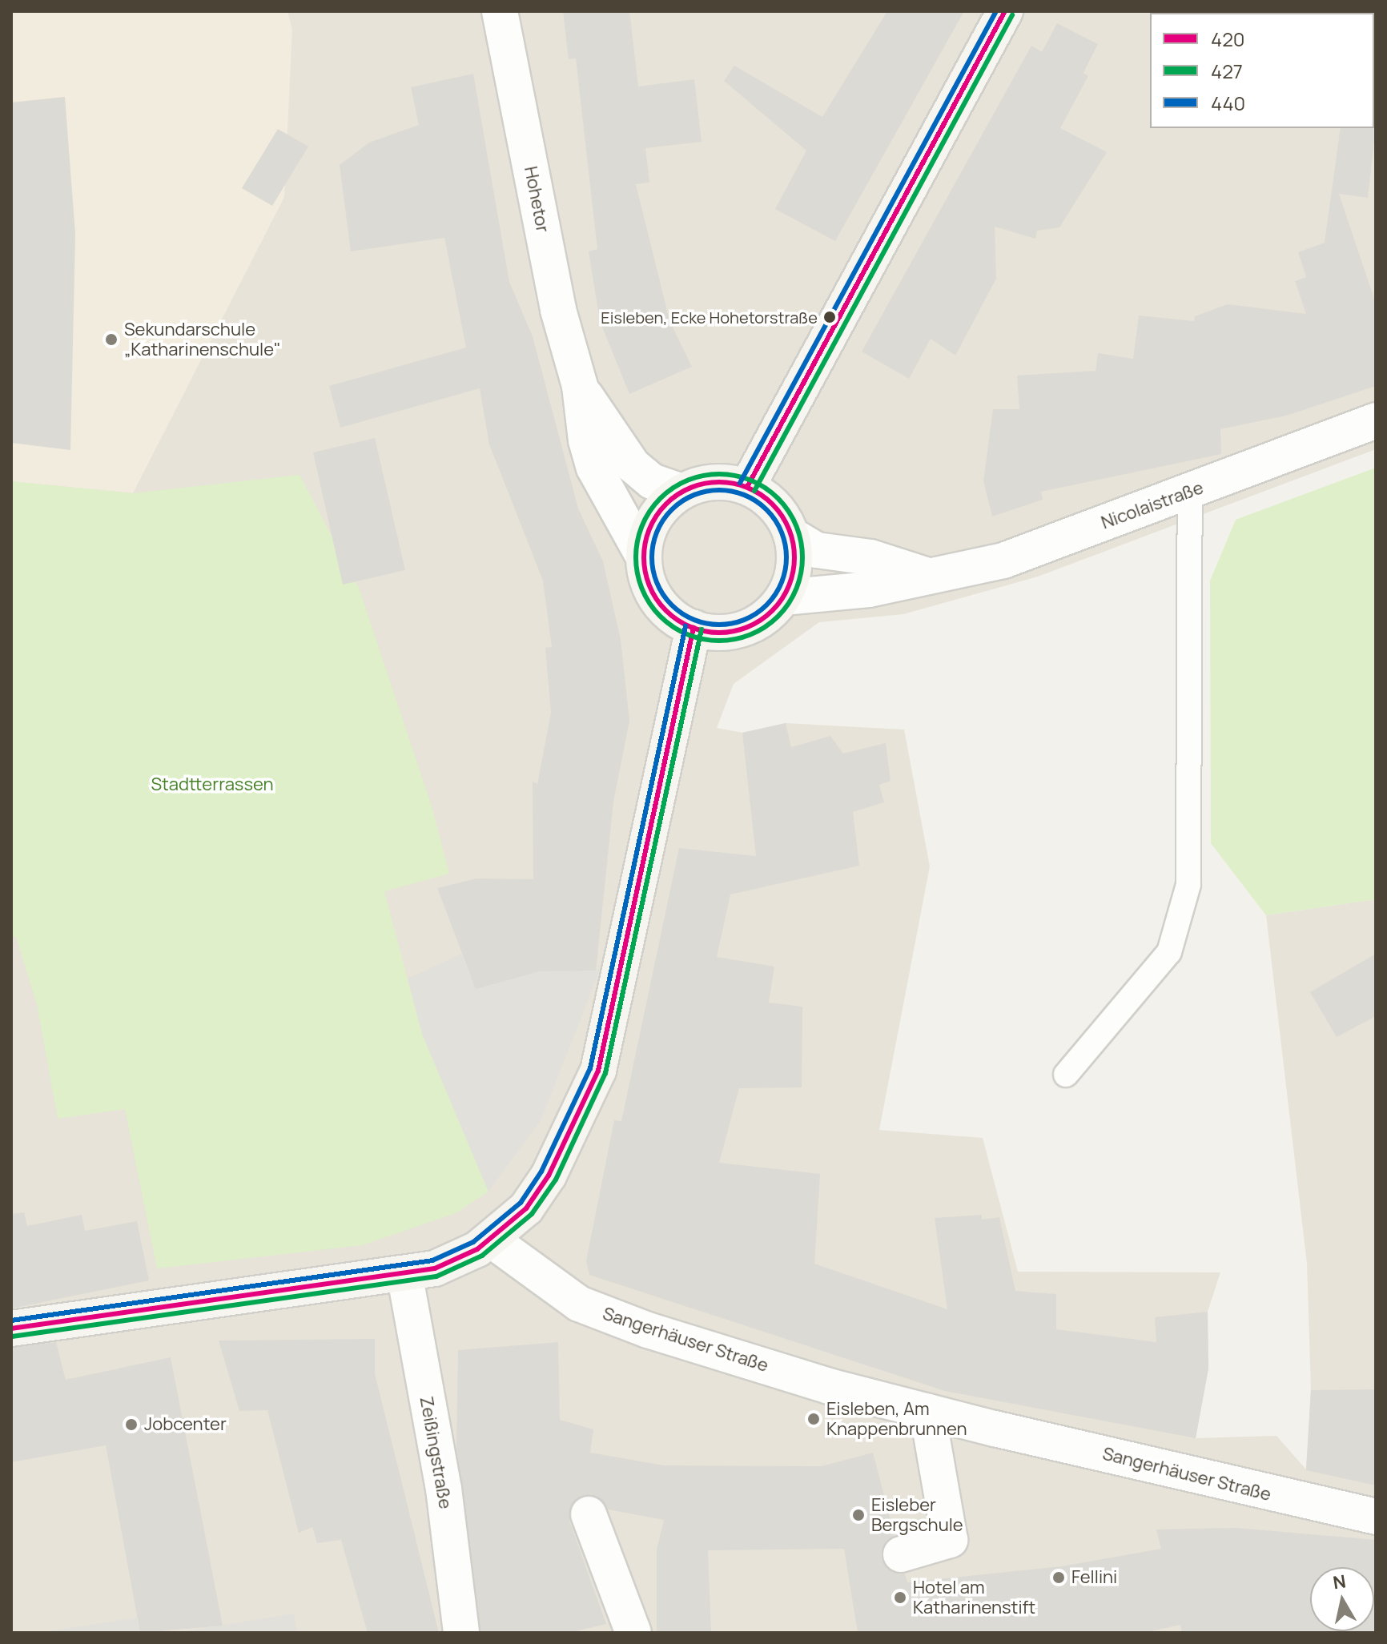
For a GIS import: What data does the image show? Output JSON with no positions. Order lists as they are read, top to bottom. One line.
{"streets":{"street":["Hohetor","Nicolaistraße","Sangerhäuser Straße","Zeißingstraße"]},"crossings":[["Hohetor","Nicolaistraße"]],"parks":["Stadtterrassen"],"places":["Eisleben, Ecke Hohetorstraße","Sekundarschule „Katharinenschule\"","Eisleben, Am Knappenbrunnen","Jobcenter","Eisleber Bergschule","Fellini","Hotel am Katharinenstift"],"lines":["transit line 420","transit line 440","transit line 427"],"legend":["420","427","440"],"north":"top"}
